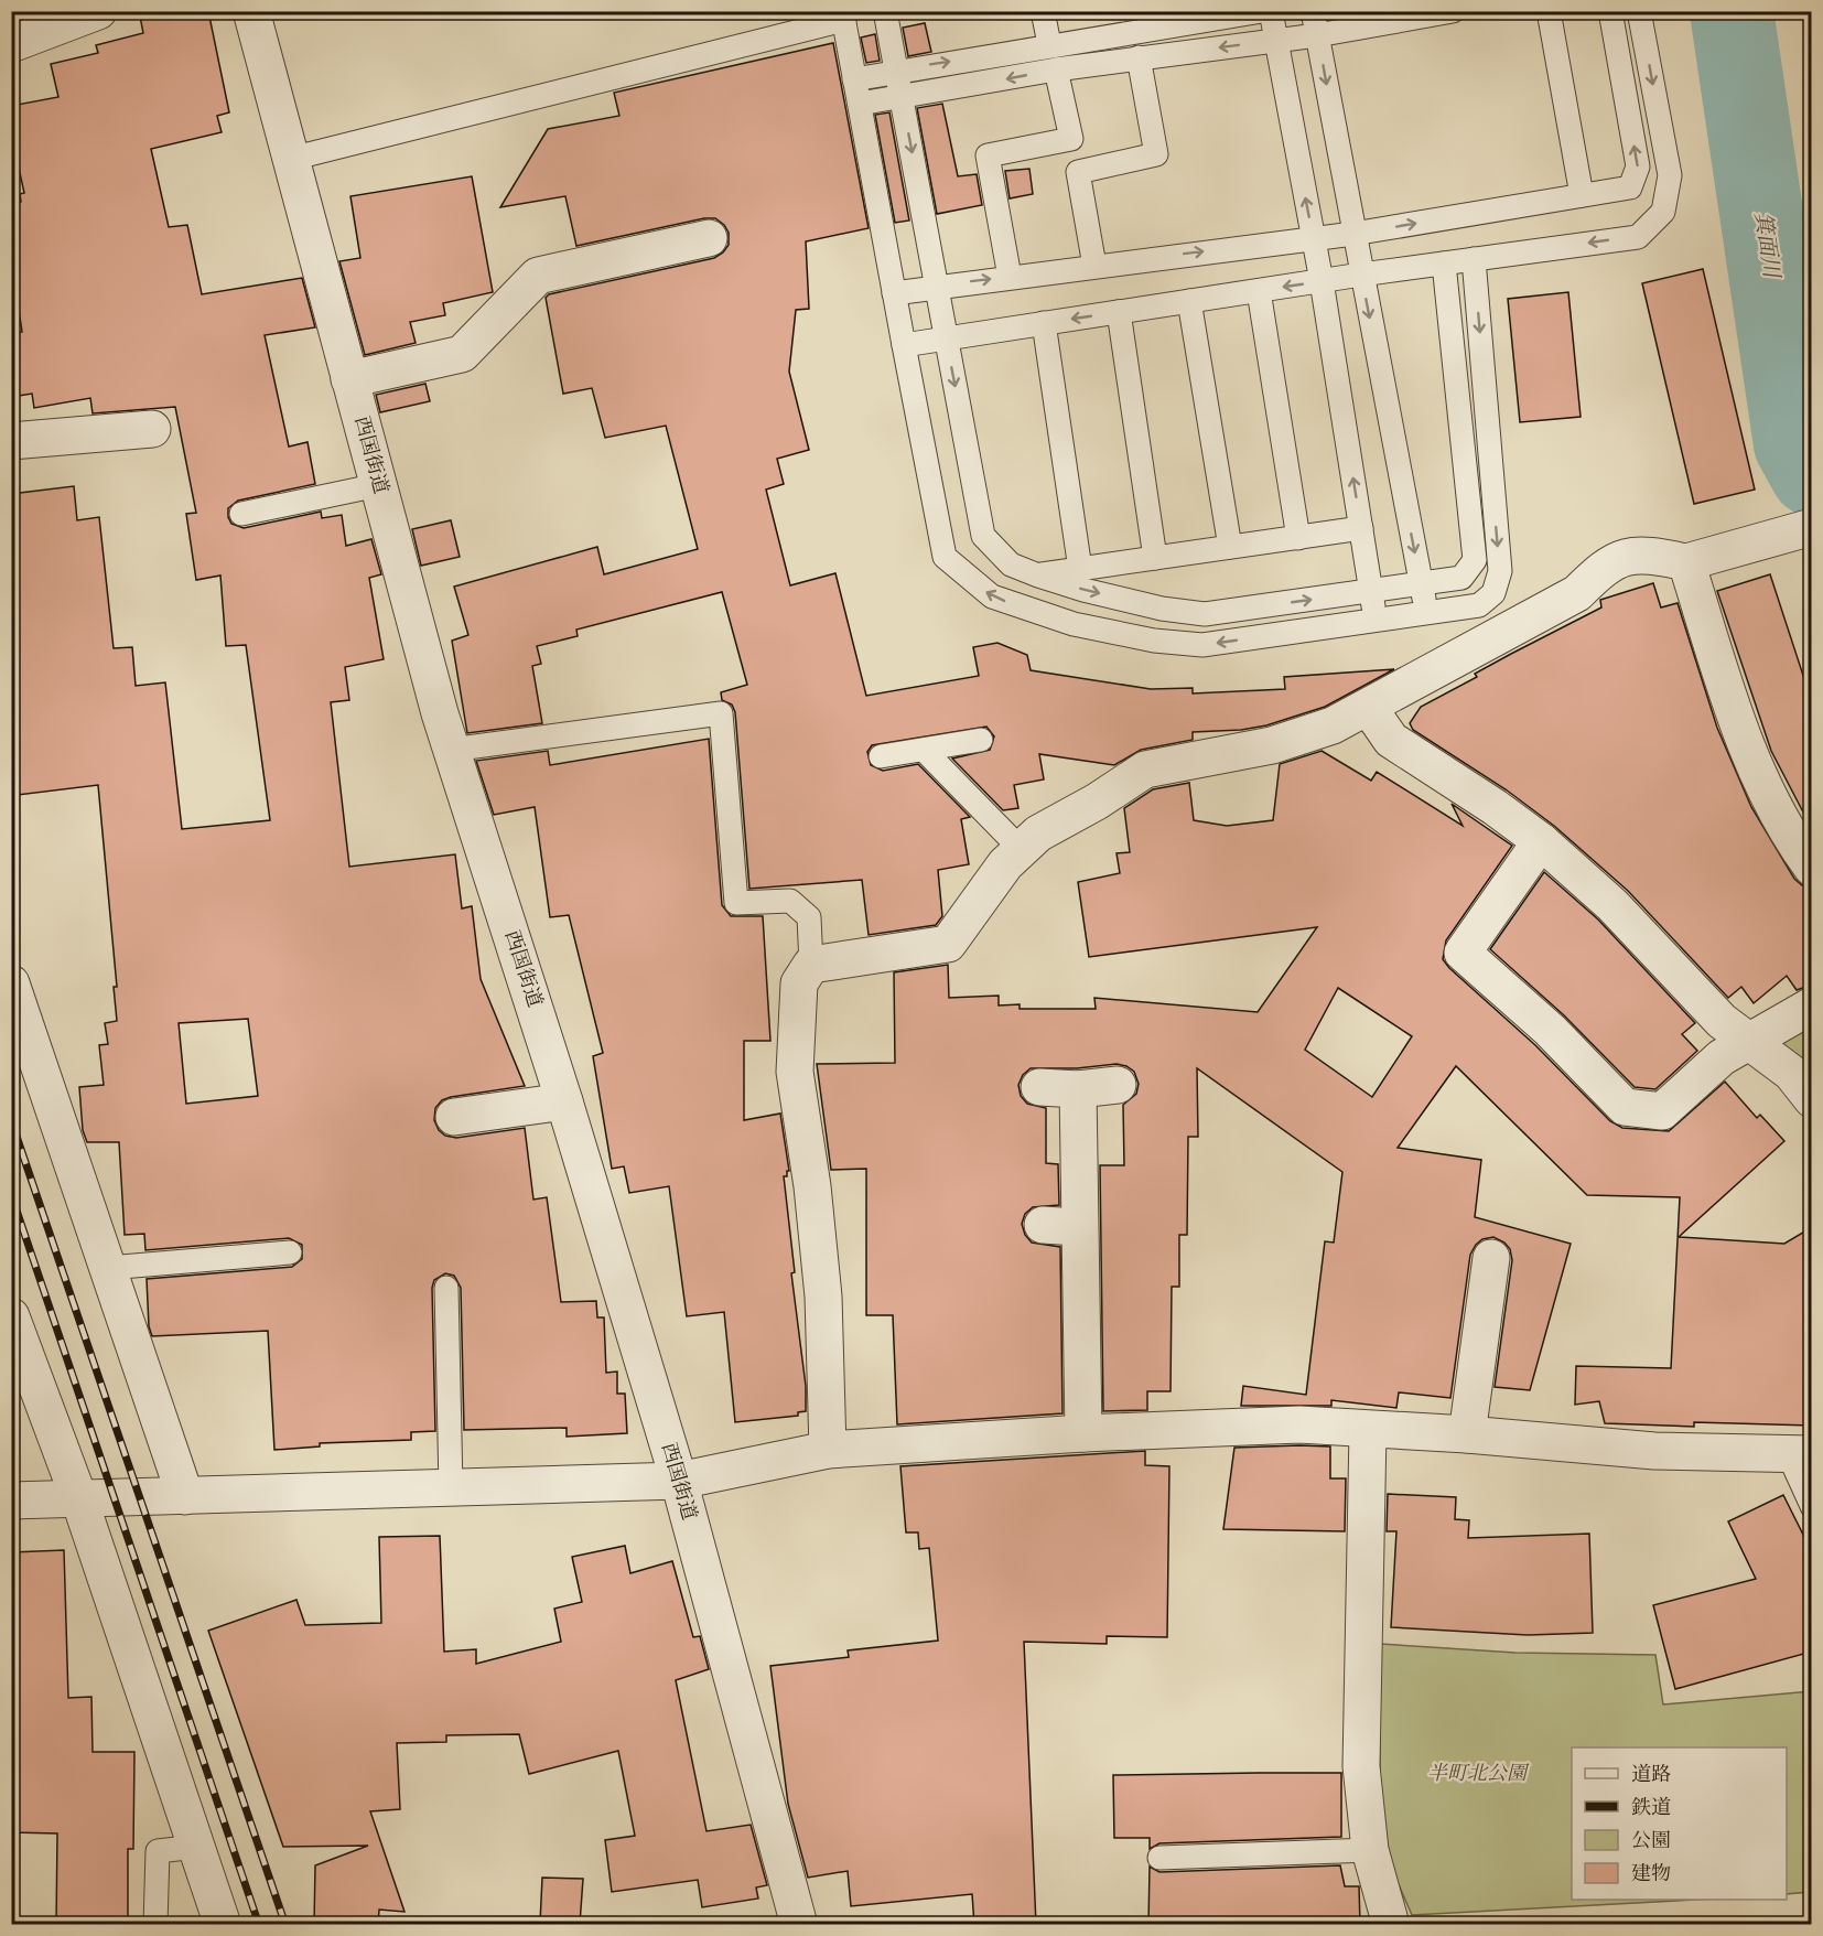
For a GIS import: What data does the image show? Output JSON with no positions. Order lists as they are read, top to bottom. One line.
{"streets":{"street":["西国街道"]},"water":["箕面川"],"parks":["半町北公園"],"legend":["道路","鉄道","公園","建物"]}
